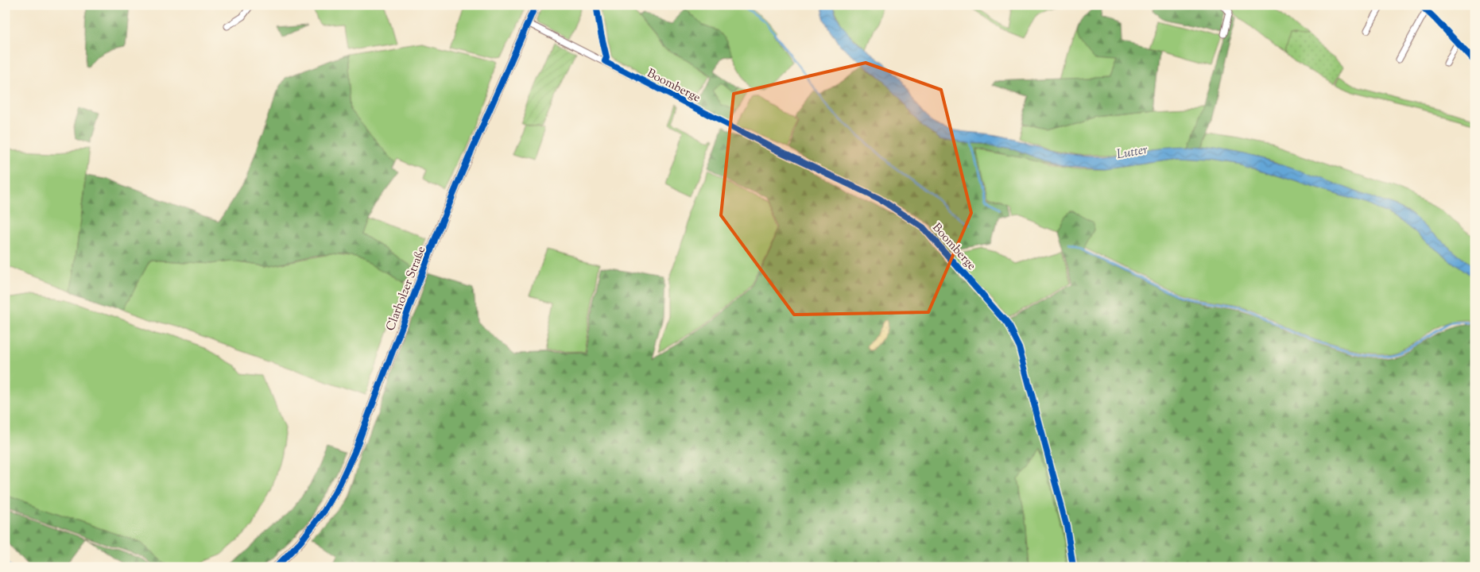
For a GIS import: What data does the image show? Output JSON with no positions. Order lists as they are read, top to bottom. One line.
{"streets":{"street":["Boomberge","Clarholzer Straße"]},"crossings":[["Boomberge","Clarholzer Straße"]],"water":["Lutter"]}
